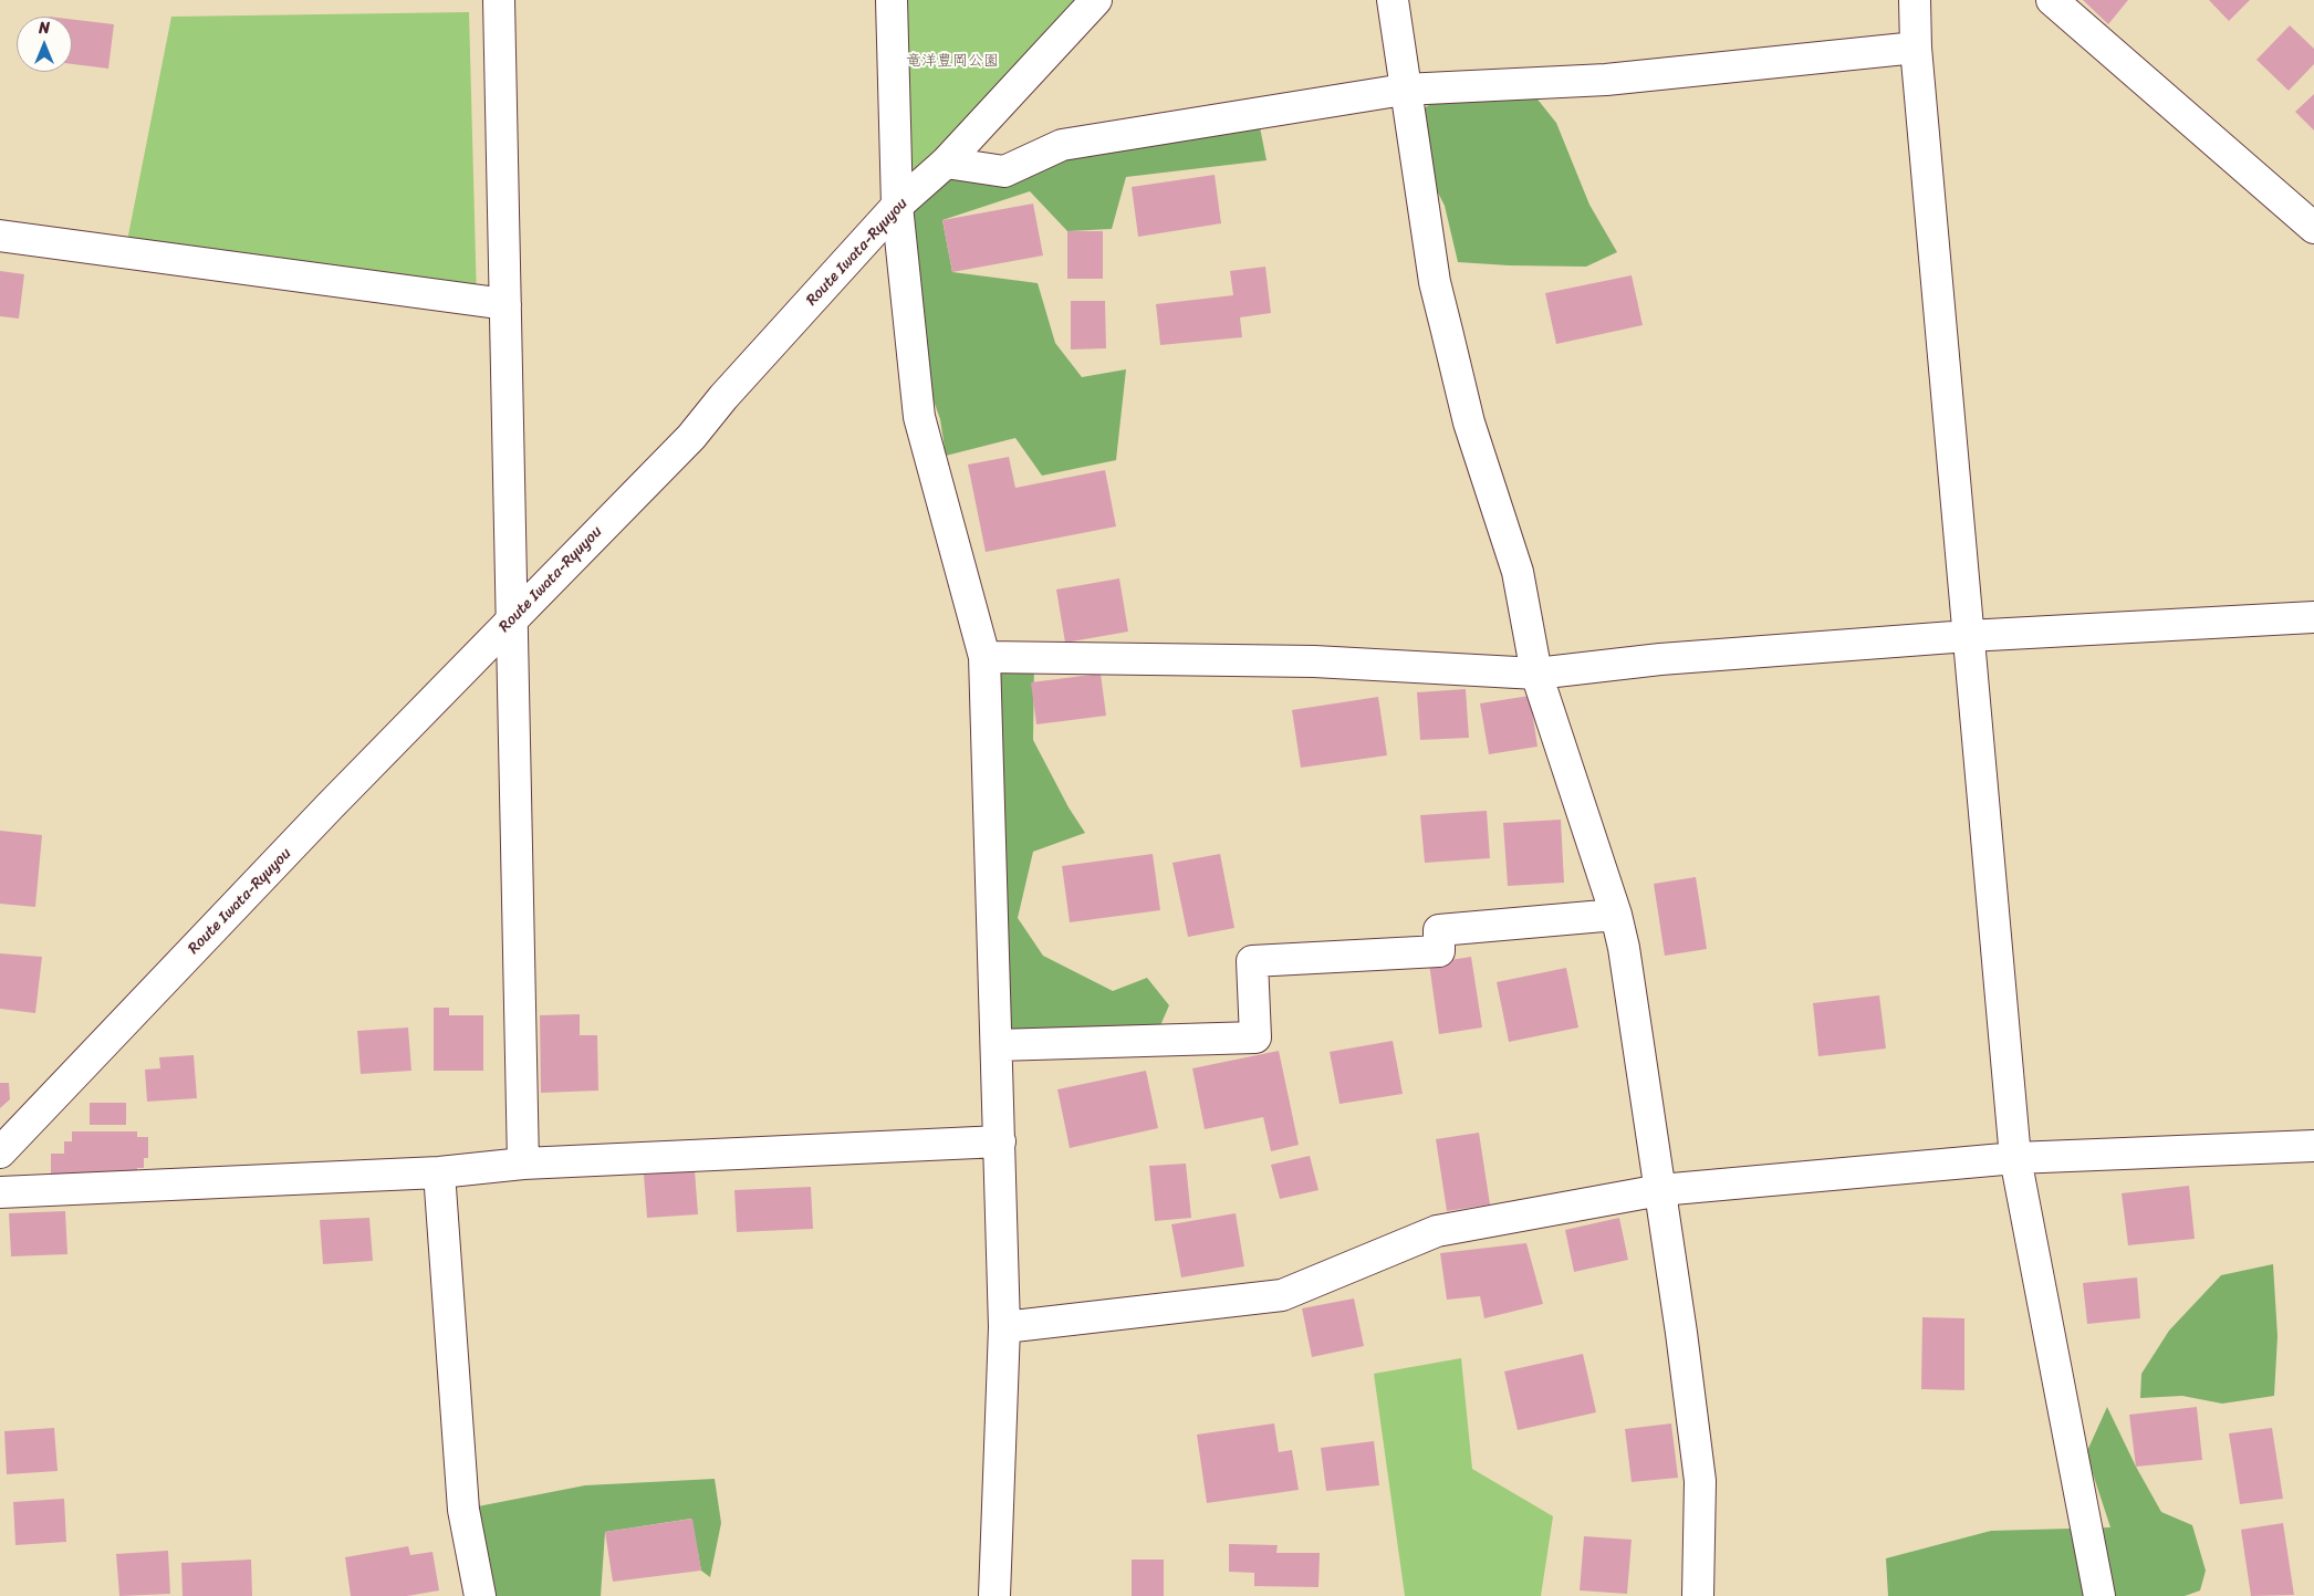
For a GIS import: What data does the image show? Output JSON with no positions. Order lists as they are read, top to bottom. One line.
{"streets":{"street":["Route Iwata-Ryuyou"]},"parks":["竜洋豊岡公園"],"north":"top"}
